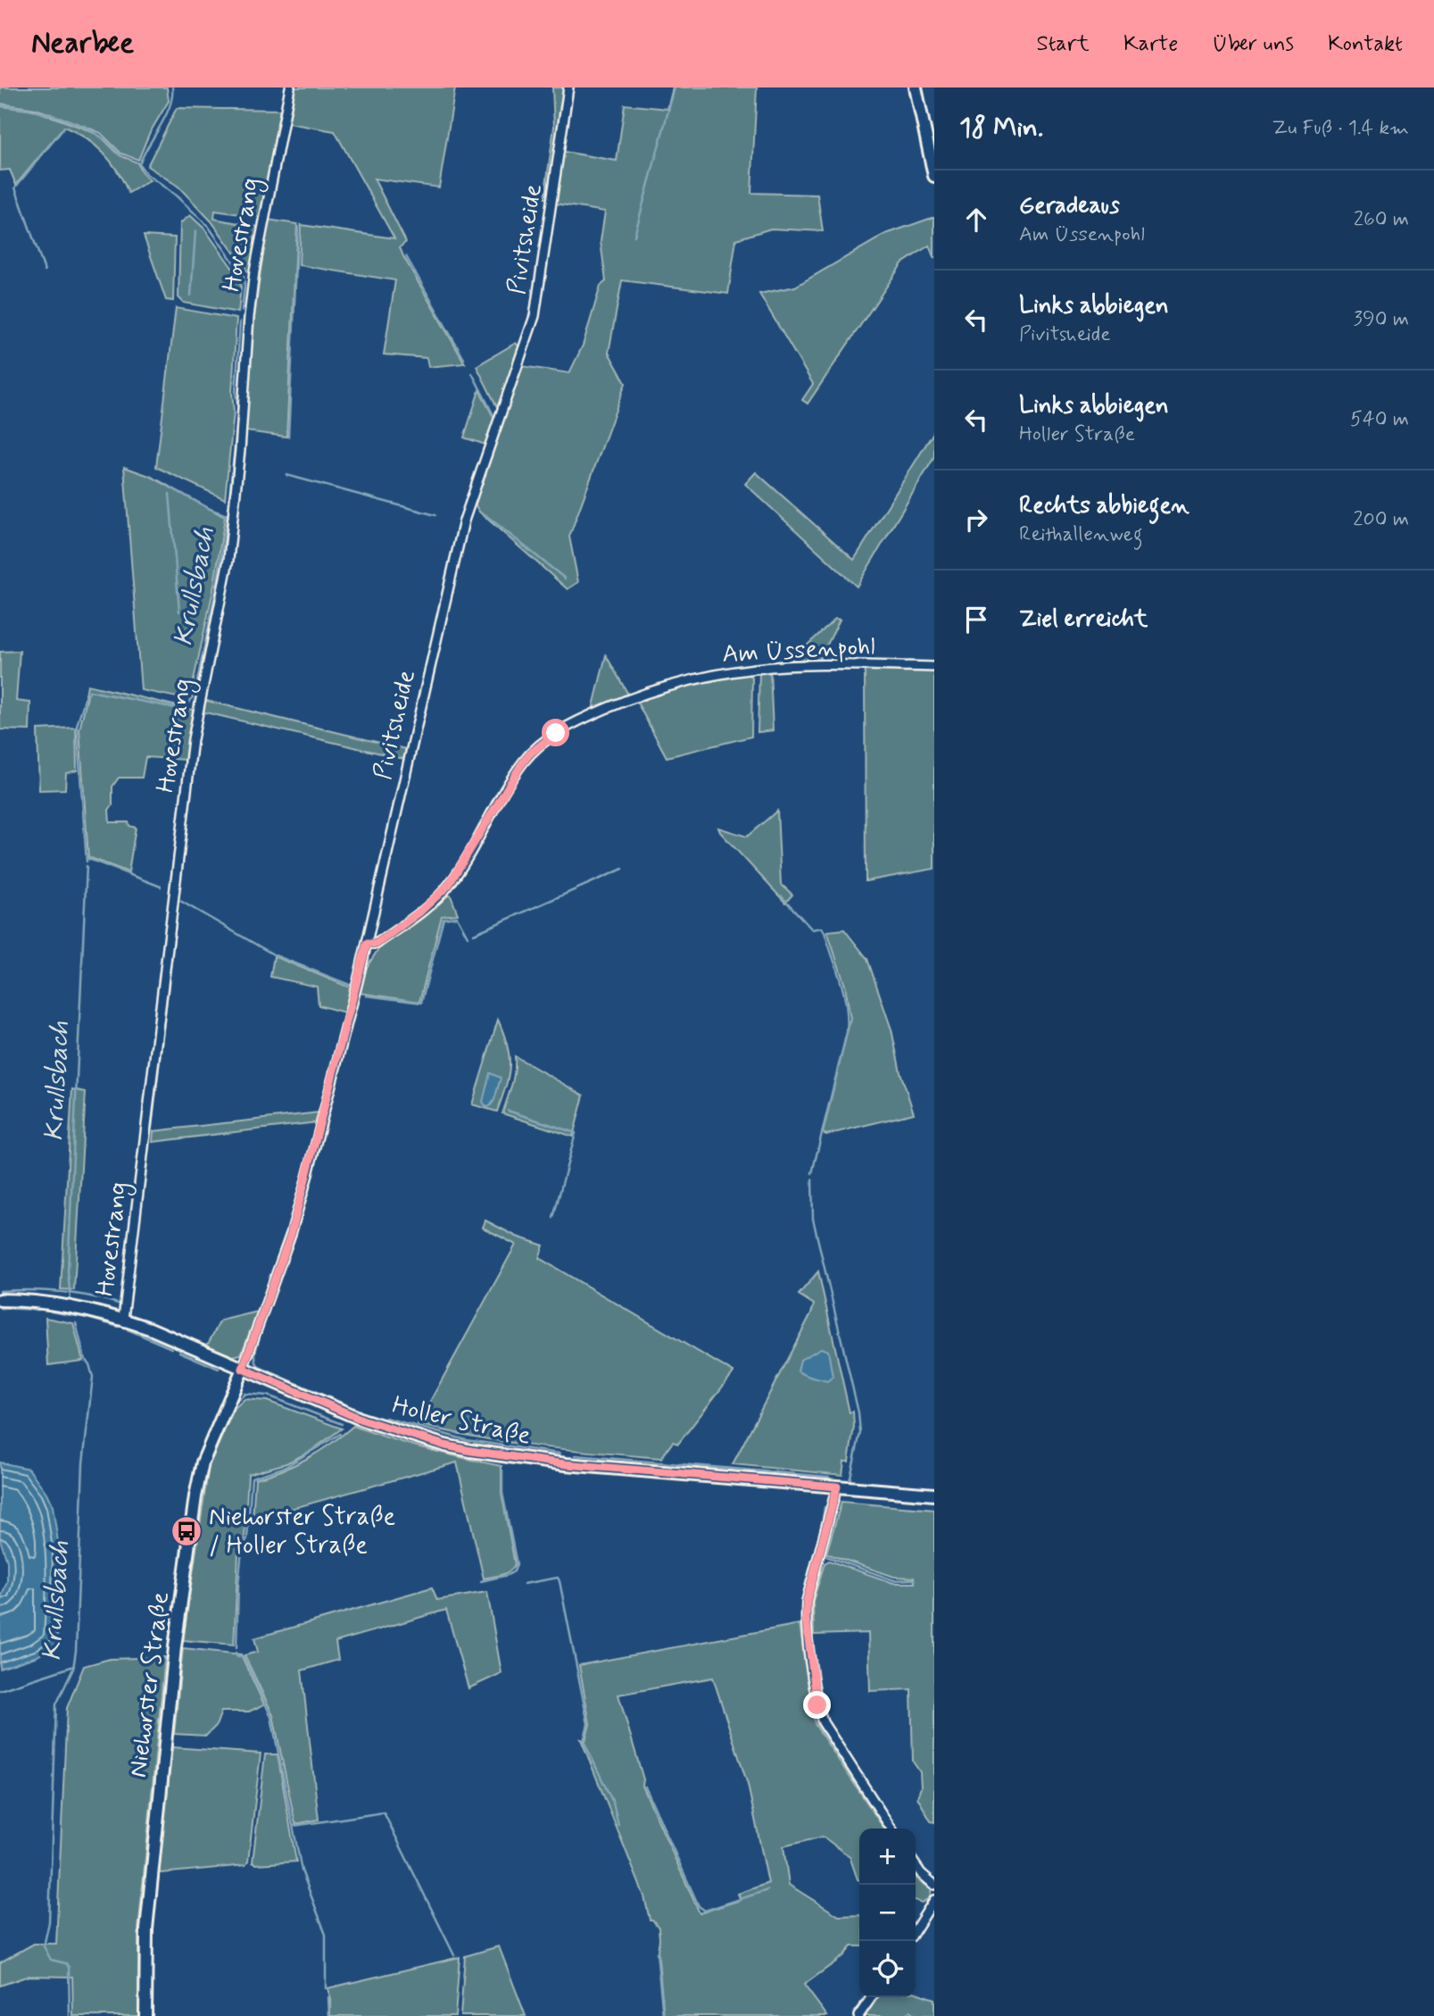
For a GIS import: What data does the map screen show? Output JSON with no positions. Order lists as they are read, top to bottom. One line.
{"streets":{"street":["Hovestrang","Pivitsheide","Am Üssenpohl","Holler Straße","Niehorster Straße"]},"crossings":[["Hovestrang","Holler Straße"],["Pivitsheide","Am Üssenpohl"],["Pivitsheide","Holler Straße"],["Pivitsheide","Niehorster Straße"],["Holler Straße","Niehorster Straße"]],"water":["Krullsbach"],"places":{"bus stop":["Niehorster Straße / Holler Straße"]},"page":{"header":"Nearbee","nav":["Start","Karte","Über uns","Kontakt"],"heading":["18 Min.","Zu Fuß · 1.4 km"],"list":[["Geradeaus","Am Üssenpohl","260 m"],["Links abbiegen","Pivitsheide","390 m"],["Links abbiegen","Holler Straße","540 m"],["Rechts abbiegen","Reithallenweg","200 m"],"Ziel erreicht"],"map_buttons":["+","−"]}}
